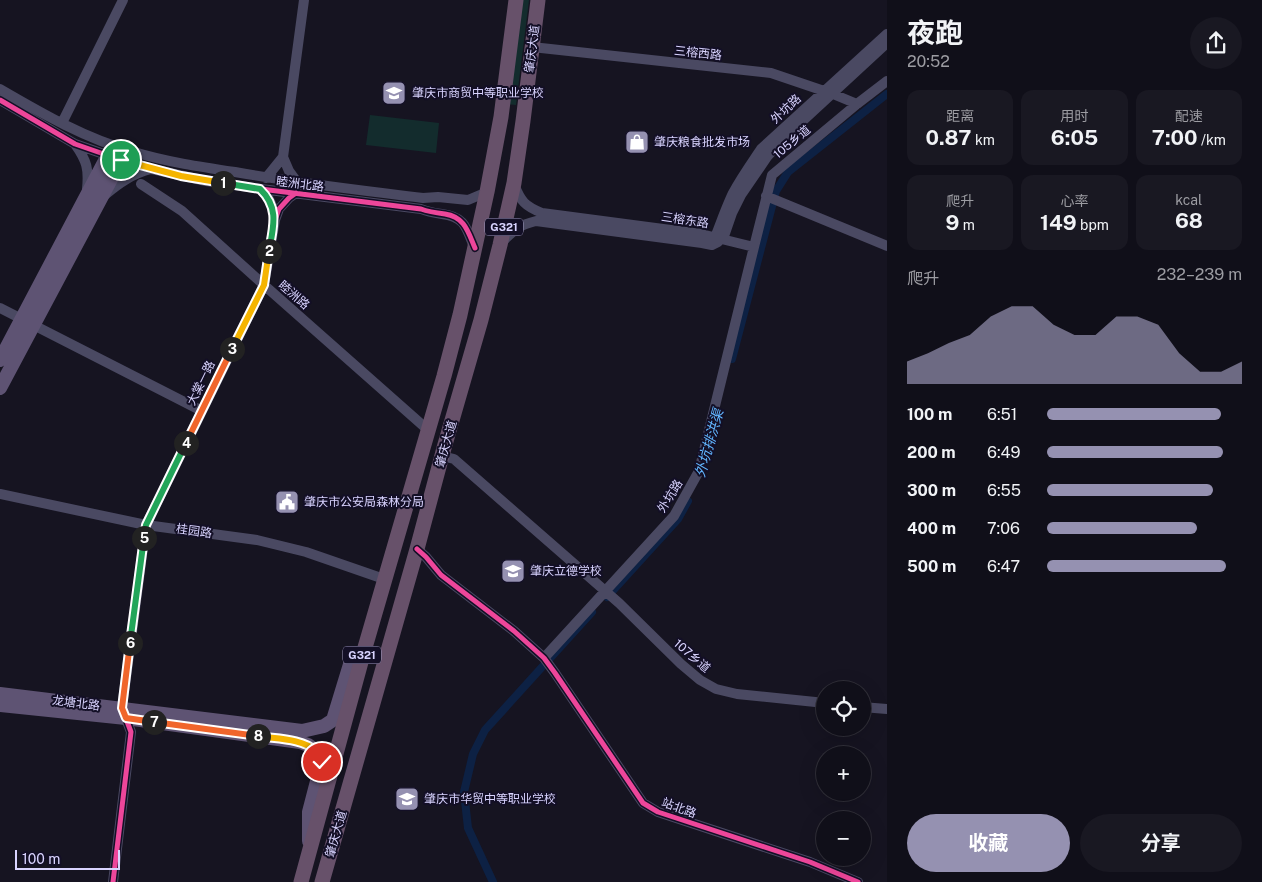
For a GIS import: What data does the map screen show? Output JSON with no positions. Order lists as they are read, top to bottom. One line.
{"streets":{"highway":["肇庆大道","G321"],"main road":["龙塘北路"],"street":["三榕西路","外坑路","105乡道","睦洲北路","三榕东路","睦洲路","大棠一路","桂园路","107乡道","站北路"]},"crossings":[["肇庆大道","三榕西路"],["肇庆大道","G321"],["肇庆大道","睦洲路"],["肇庆大道","桂园路"],["肇庆大道","107乡道"],["三榕西路","外坑路"],["三榕西路","105乡道"],["外坑路","105乡道"],["外坑路","三榕东路"],["外坑路","107乡道"],["外坑路","站北路"],["睦洲北路","G321"],["G321","睦洲路"],["睦洲路","大棠一路"],["大棠一路","桂园路"],["大棠一路","龙塘北路"]],"water":["外坑排洪渠"],"places":{"school or university":["肇庆市商贸中等职业学校","肇庆立德学校","肇庆市华贸中等职业学校"],"shop":["肇庆粮食批发市场"],"public building":["肇庆市公安局森林分局"]},"scale_bar":"100 m","page":{"heading":["夜跑","20:52"],"stats":[["距离","0.87 km"],["用时","6:05"],["配速","7:00 /km"],["爬升","9 m"],["心率","149 bpm"],["kcal","68"]],"pins":["1","2","3","4","5","6","7","8"],"chart":["爬升","232–239 m"],"list":[{"name":"100 m","note":"6:51"},{"name":"200 m","note":"6:49"},{"name":"300 m","note":"6:55"},{"name":"400 m","note":"7:06"},{"name":"500 m","note":"6:47"}],"map_buttons":["+","−"],"buttons":["收藏","分享"],"scale":"100 m"}}
